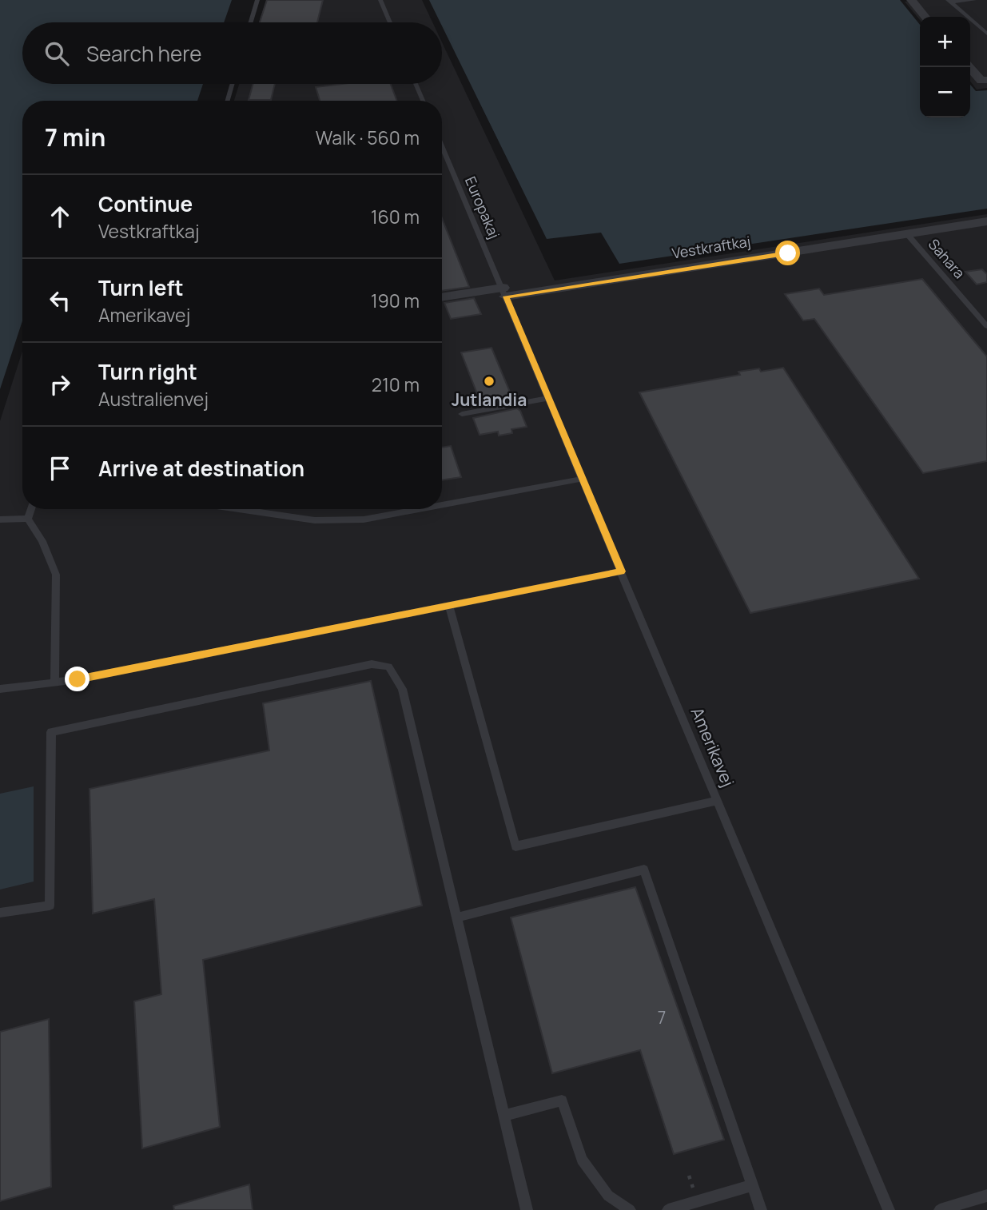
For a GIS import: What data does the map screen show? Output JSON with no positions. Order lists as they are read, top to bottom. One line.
{"streets":{"street":["Vestkraftkaj"],"lane":["Europakaj","Sahara","Amerikavej"]},"crossings":[["Europakaj","Vestkraftkaj"],["Europakaj","Amerikavej"],["Vestkraftkaj","Sahara"],["Vestkraftkaj","Amerikavej"]],"places":["Jutlandia"],"house_numbers":["7"],"page":{"map_buttons":["+","−"],"search":"Search here","heading":["7 min","Walk · 560 m"],"list":[["Continue","Vestkraftkaj","160 m"],["Turn left","Amerikavej","190 m"],["Turn right","Australienvej","210 m"],"Arrive at destination"]}}
